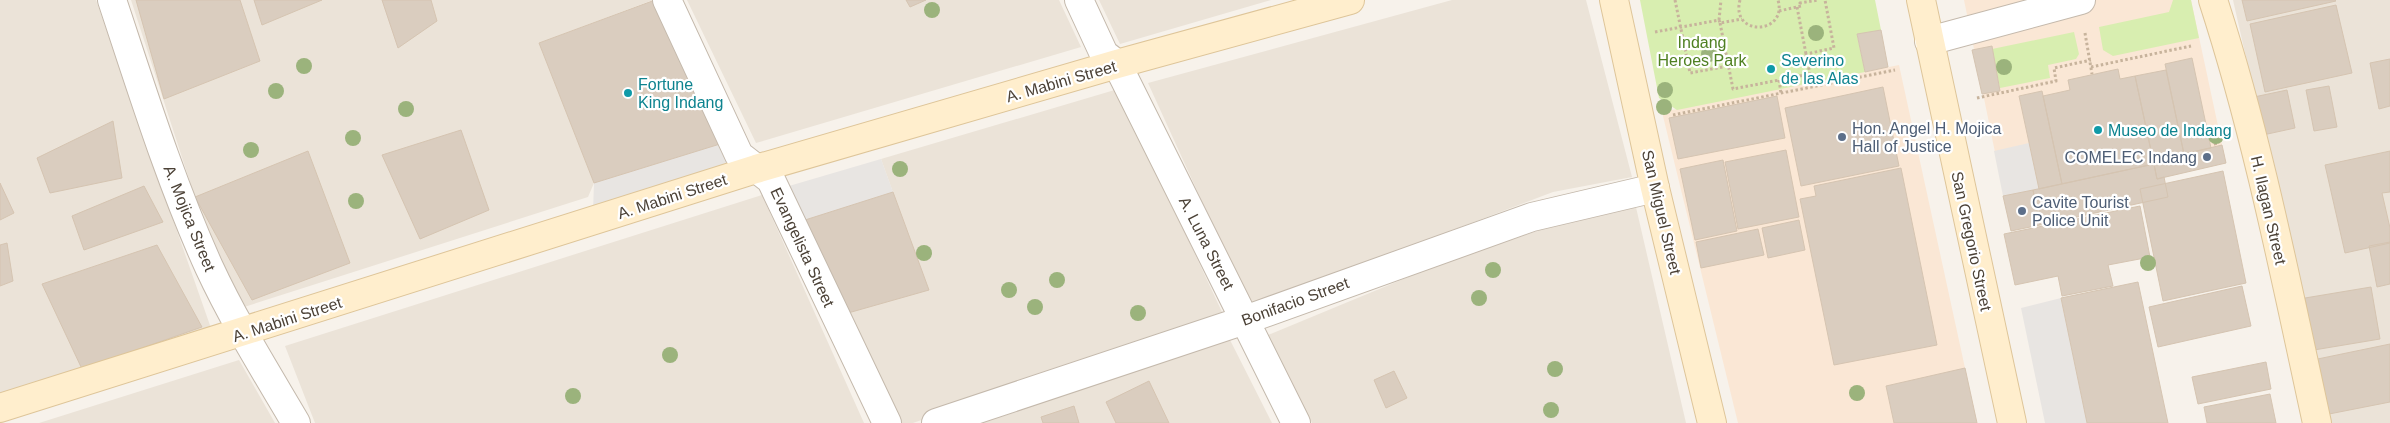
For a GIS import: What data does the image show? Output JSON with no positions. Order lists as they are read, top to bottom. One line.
{"streets":{"main road":["A. Mabini Street","H. Ilagan Street","San Miguel Street","San Gregorio Street"],"street":["A. Mojica Street","A. Luna Street","Evangelista Street","Bonifacio Street"]},"crossings":[["A. Mabini Street","A. Mojica Street"],["A. Mabini Street","A. Luna Street"],["A. Mabini Street","Evangelista Street"],["San Miguel Street","Bonifacio Street"],["A. Luna Street","Bonifacio Street"]],"parks":["Indang Heroes Park"],"places":["Severino de las Alas","Fortune King Indang","Museo de Indang","Hon. Angel H. Mojica Hall of Justice","COMELEC Indang","Cavite Tourist Police Unit"]}
